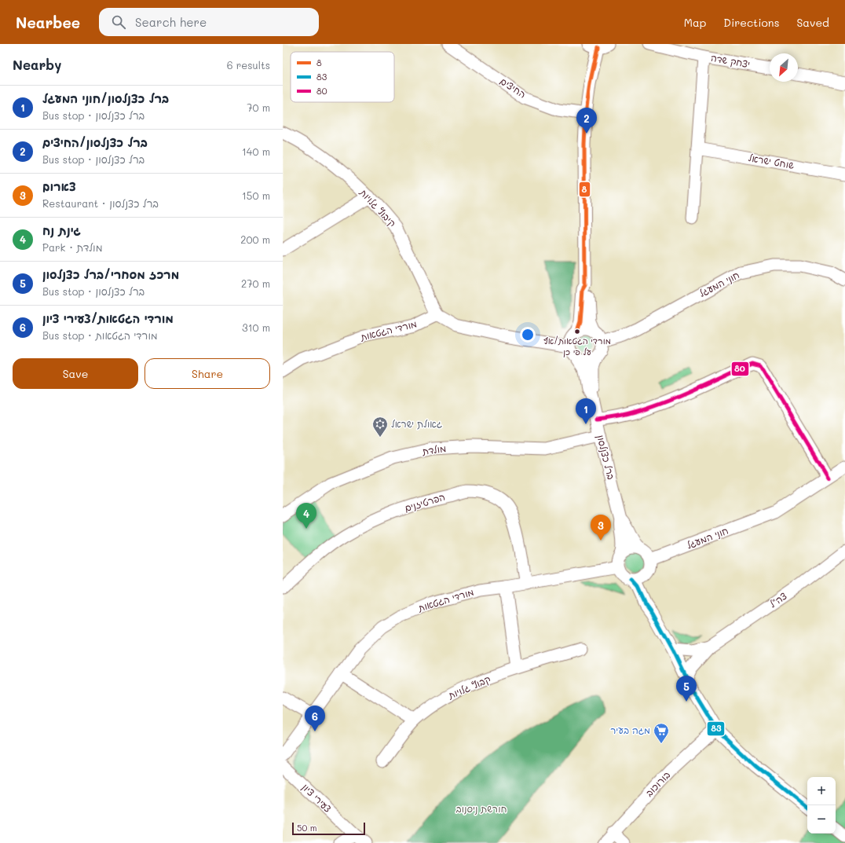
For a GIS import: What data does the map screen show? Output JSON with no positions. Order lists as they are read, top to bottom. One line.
{"streets":{"street":["יצחק שדה","החיצים","שוחט ישראל","קיבוץ גלויות","חוני המעגל","מורדי הגטאות","מולדת","ברל כצנלסון","הפרטיזנים","צה\"ל","קבוץ גלויות","בורוכוב","צעירי ציון"]},"crossings":[["קיבוץ גלויות","מורדי הגטאות"],["חוני המעגל","מורדי הגטאות"],["חוני המעגל","ברל כצנלסון"],["מורדי הגטאות","ברל כצנלסון"],["מורדי הגטאות","הפרטיזנים"],["מולדת","ברל כצנלסון"]],"parks":["חורשת ניסנוב"],"places":{"other":["מורדי הגטאות/אף על פי כן"],"synagogue":["גאולת ישראל"],"supermarket":["מגה בעיר"]},"lines":["transit line 8","transit line 80","transit line 83"],"legend":["8","83","80"],"scale_bar":"50 m","north":"bottom left","page":{"header":"Nearbee","search":"Search here","nav":["Map","Directions","Saved"],"heading":["Nearby","6 results"],"list":[{"mark":"1","name":"ברל כצנלסון/חוני המעגל","note":"Bus stop · ברל כצנלסון","value":"70 m"},{"mark":"2","name":"ברל כצנלסון/החיצים","note":"Bus stop · ברל כצנלסון","value":"140 m"},{"mark":"3","name":"צארום","note":"Restaurant · ברל כצנלסון","value":"150 m"},{"mark":"4","name":"גינת נח","note":"Park · מולדת","value":"200 m"},{"mark":"5","name":"מרכז מסחרי/ברל כצנלסון","note":"Bus stop · ברל כצנלסון","value":"270 m"},{"mark":"6","name":"מורדי הגטאות/צעירי ציון","note":"Bus stop · מורדי הגטאות","value":"310 m"}],"pins":["2","1","4","3","5","6"],"buttons":["Save","Share"],"map_buttons":["+","−"],"scale":"50 m"}}
